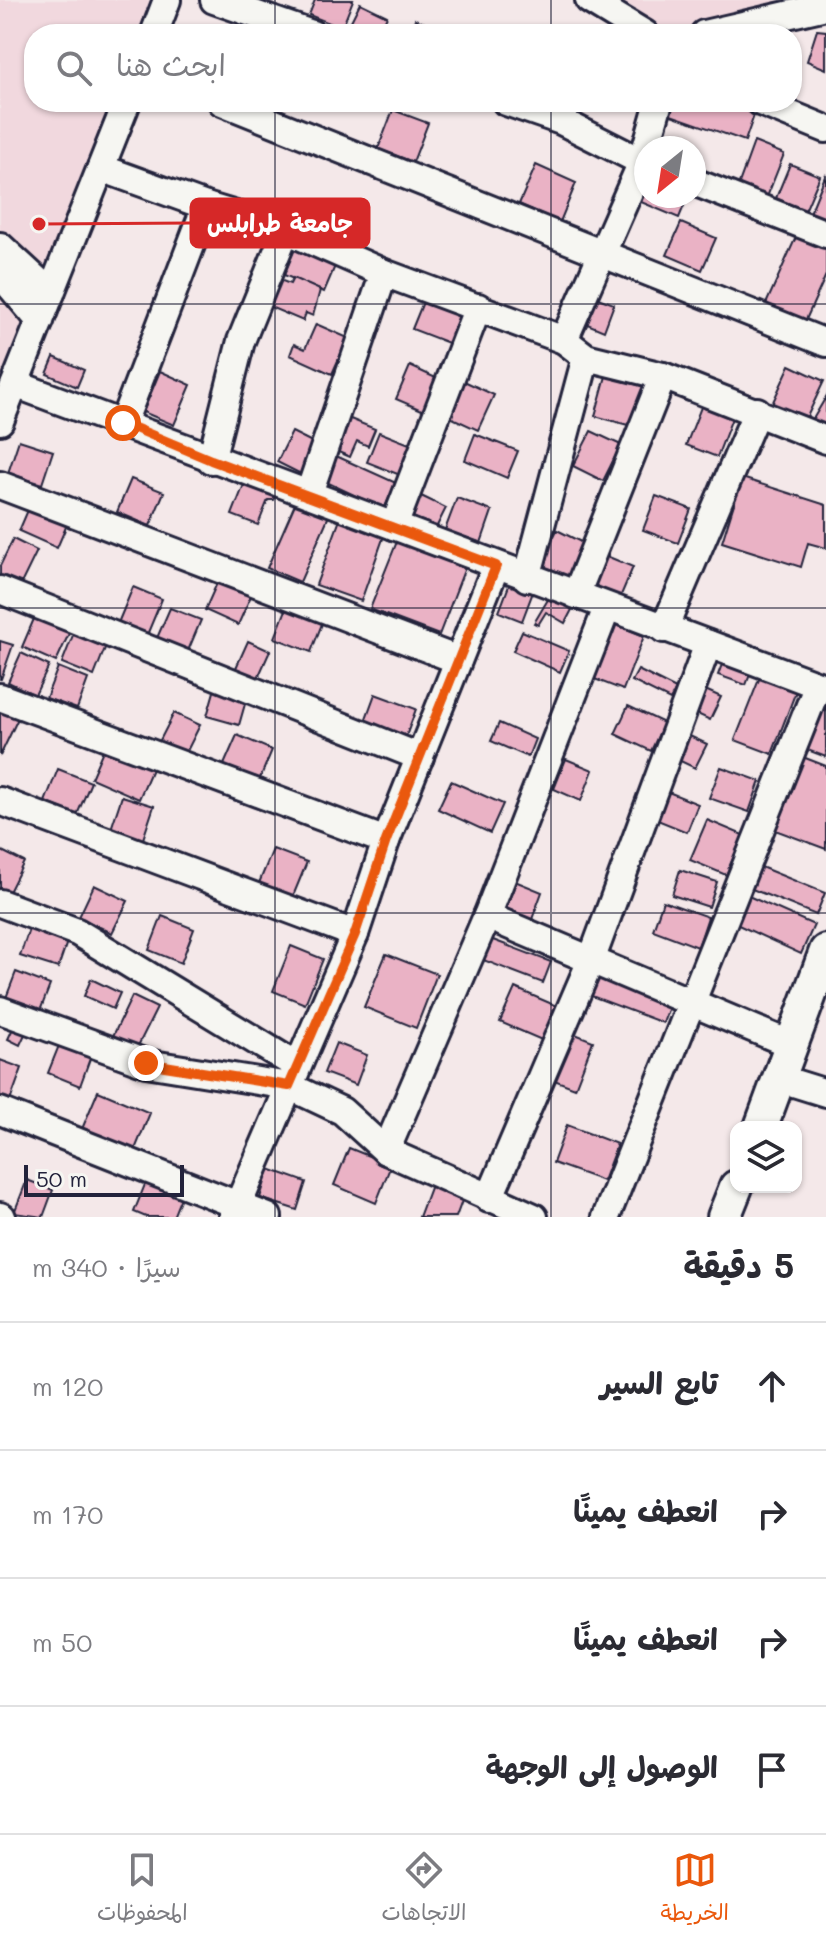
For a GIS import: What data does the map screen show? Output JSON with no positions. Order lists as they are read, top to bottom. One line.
{"places":["جامعة طرابلس"],"scale_bar":"50 m","north":"bottom left","page":{"search":"ابحث هنا","scale":"50 m","heading":["5 دقيقة","سيرًا · 340 m"],"list":[["تابع السير","120 m"],["انعطف يمينًا","170 m"],["انعطف يمينًا","50 m"],"الوصول إلى الوجهة"],"nav":["الخريطة","الاتجاهات","المحفوظات"]}}
